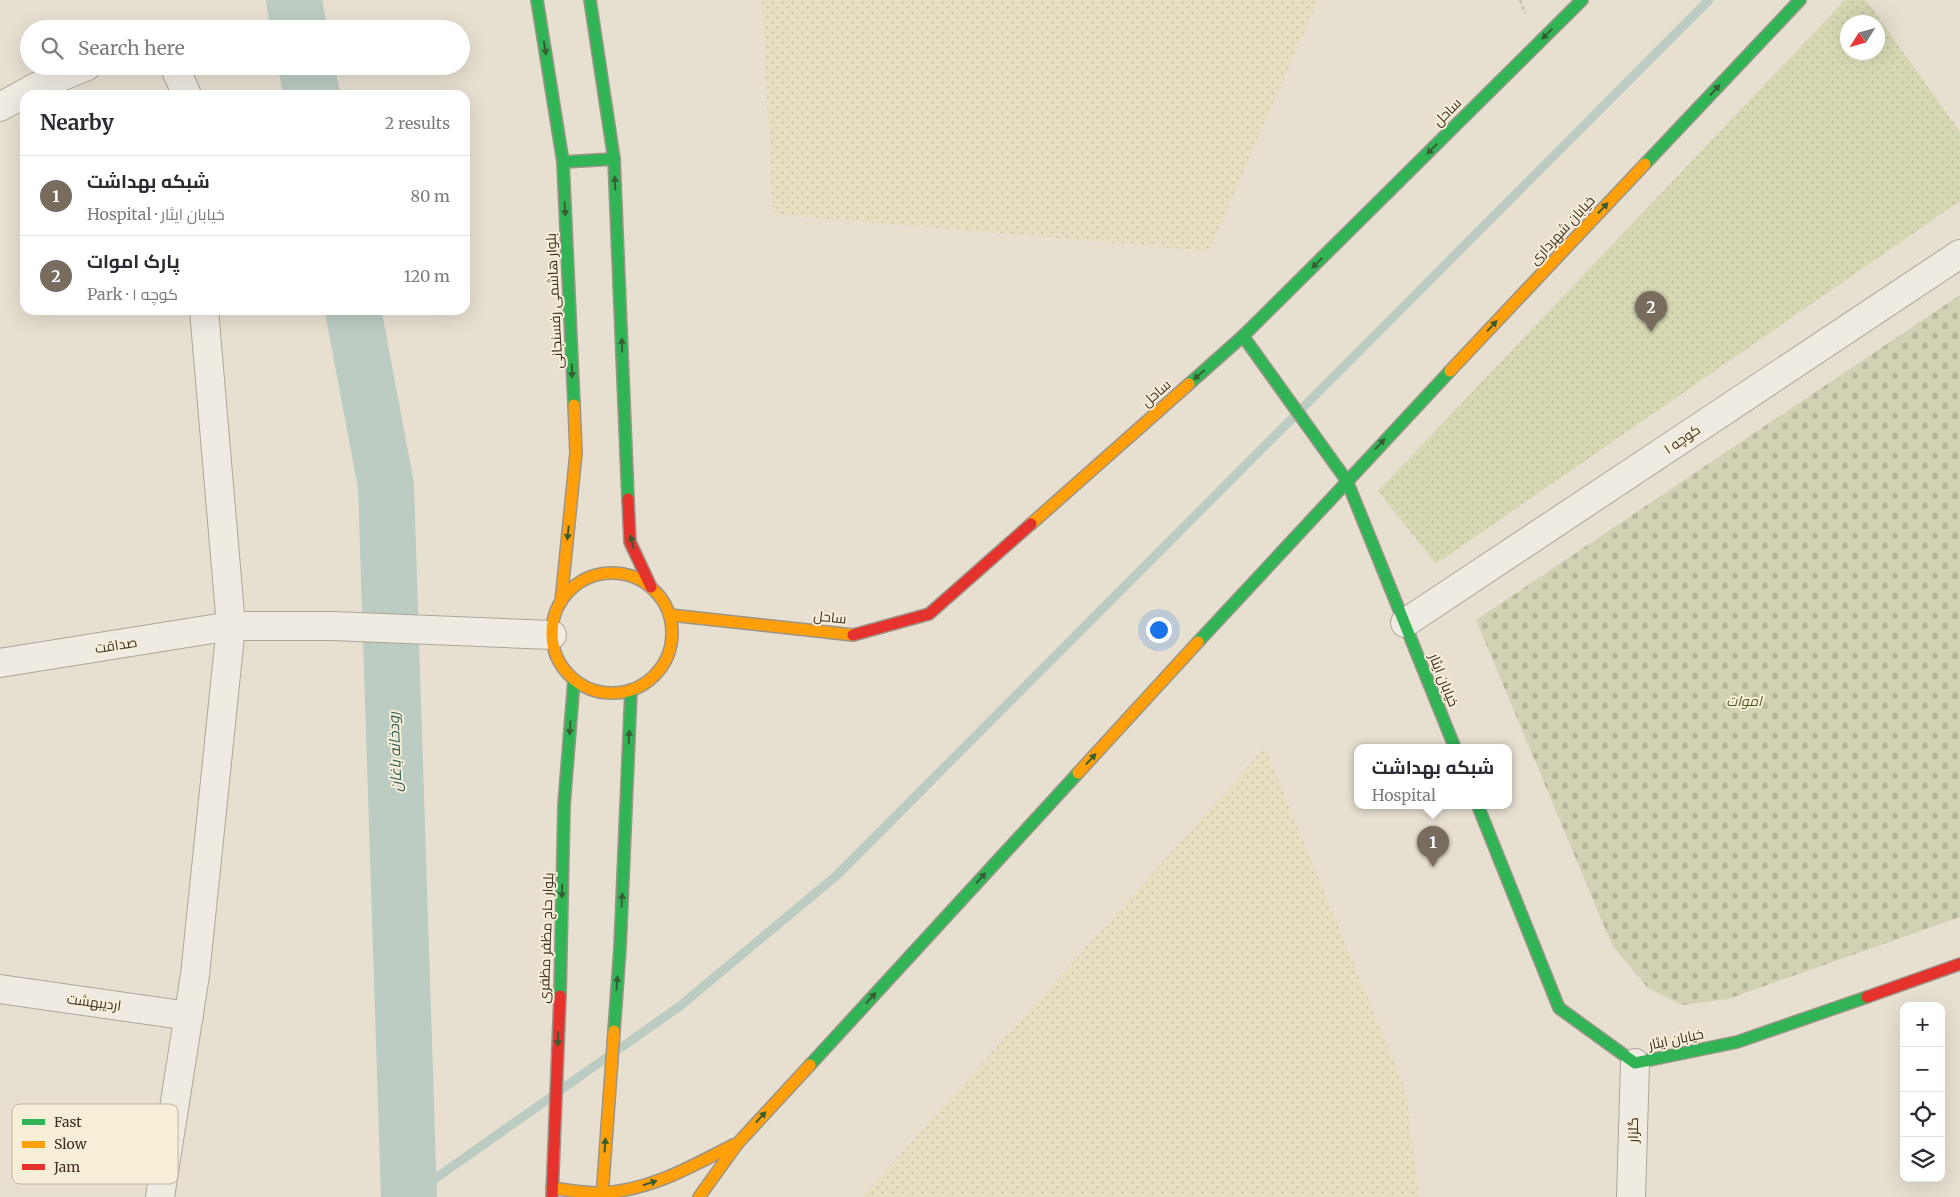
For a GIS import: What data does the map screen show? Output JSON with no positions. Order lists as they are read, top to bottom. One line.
{"streets":{"main road":["ساحل","خیابان شهرداری","بلوار هاشمی رفسنجانی","خیابان ایثار","بلوار حاج مظفر مظفری"],"street":["کوچه ۱","صداقت","اردیبهشت","گلزار"]},"crossings":[["ساحل","بلوار هاشمی رفسنجانی"],["ساحل","صداقت"],["ساحل","خیابان ایثار"],["ساحل","بلوار حاج مظفر مظفری"],["خیابان شهرداری","خیابان ایثار"],["بلوار هاشمی رفسنجانی","صداقت"],["بلوار هاشمی رفسنجانی","بلوار حاج مظفر مظفری"],["کوچه ۱","خیابان ایثار"],["صداقت","بلوار حاج مظفر مظفری"],["خیابان ایثار","گلزار"]],"one_way":["ساحل","خیابان شهرداری"],"water":["رودخانه باغان"],"parks":["اموات"],"legend":["Fast","Slow","Jam"],"north":"bottom left","page":{"search":"Search here","heading":["Nearby","2 results"],"list":[{"mark":"1","name":"شبکه بهداشت","note":"Hospital · خیابان ایثار","value":"80 m"},{"mark":"2","name":"پارک اموات","note":"Park · کوچه ۱","value":"120 m"}],"pins":["2","1"],"popup":["شبکه بهداشت","Hospital"],"map_buttons":["+","−"]}}
